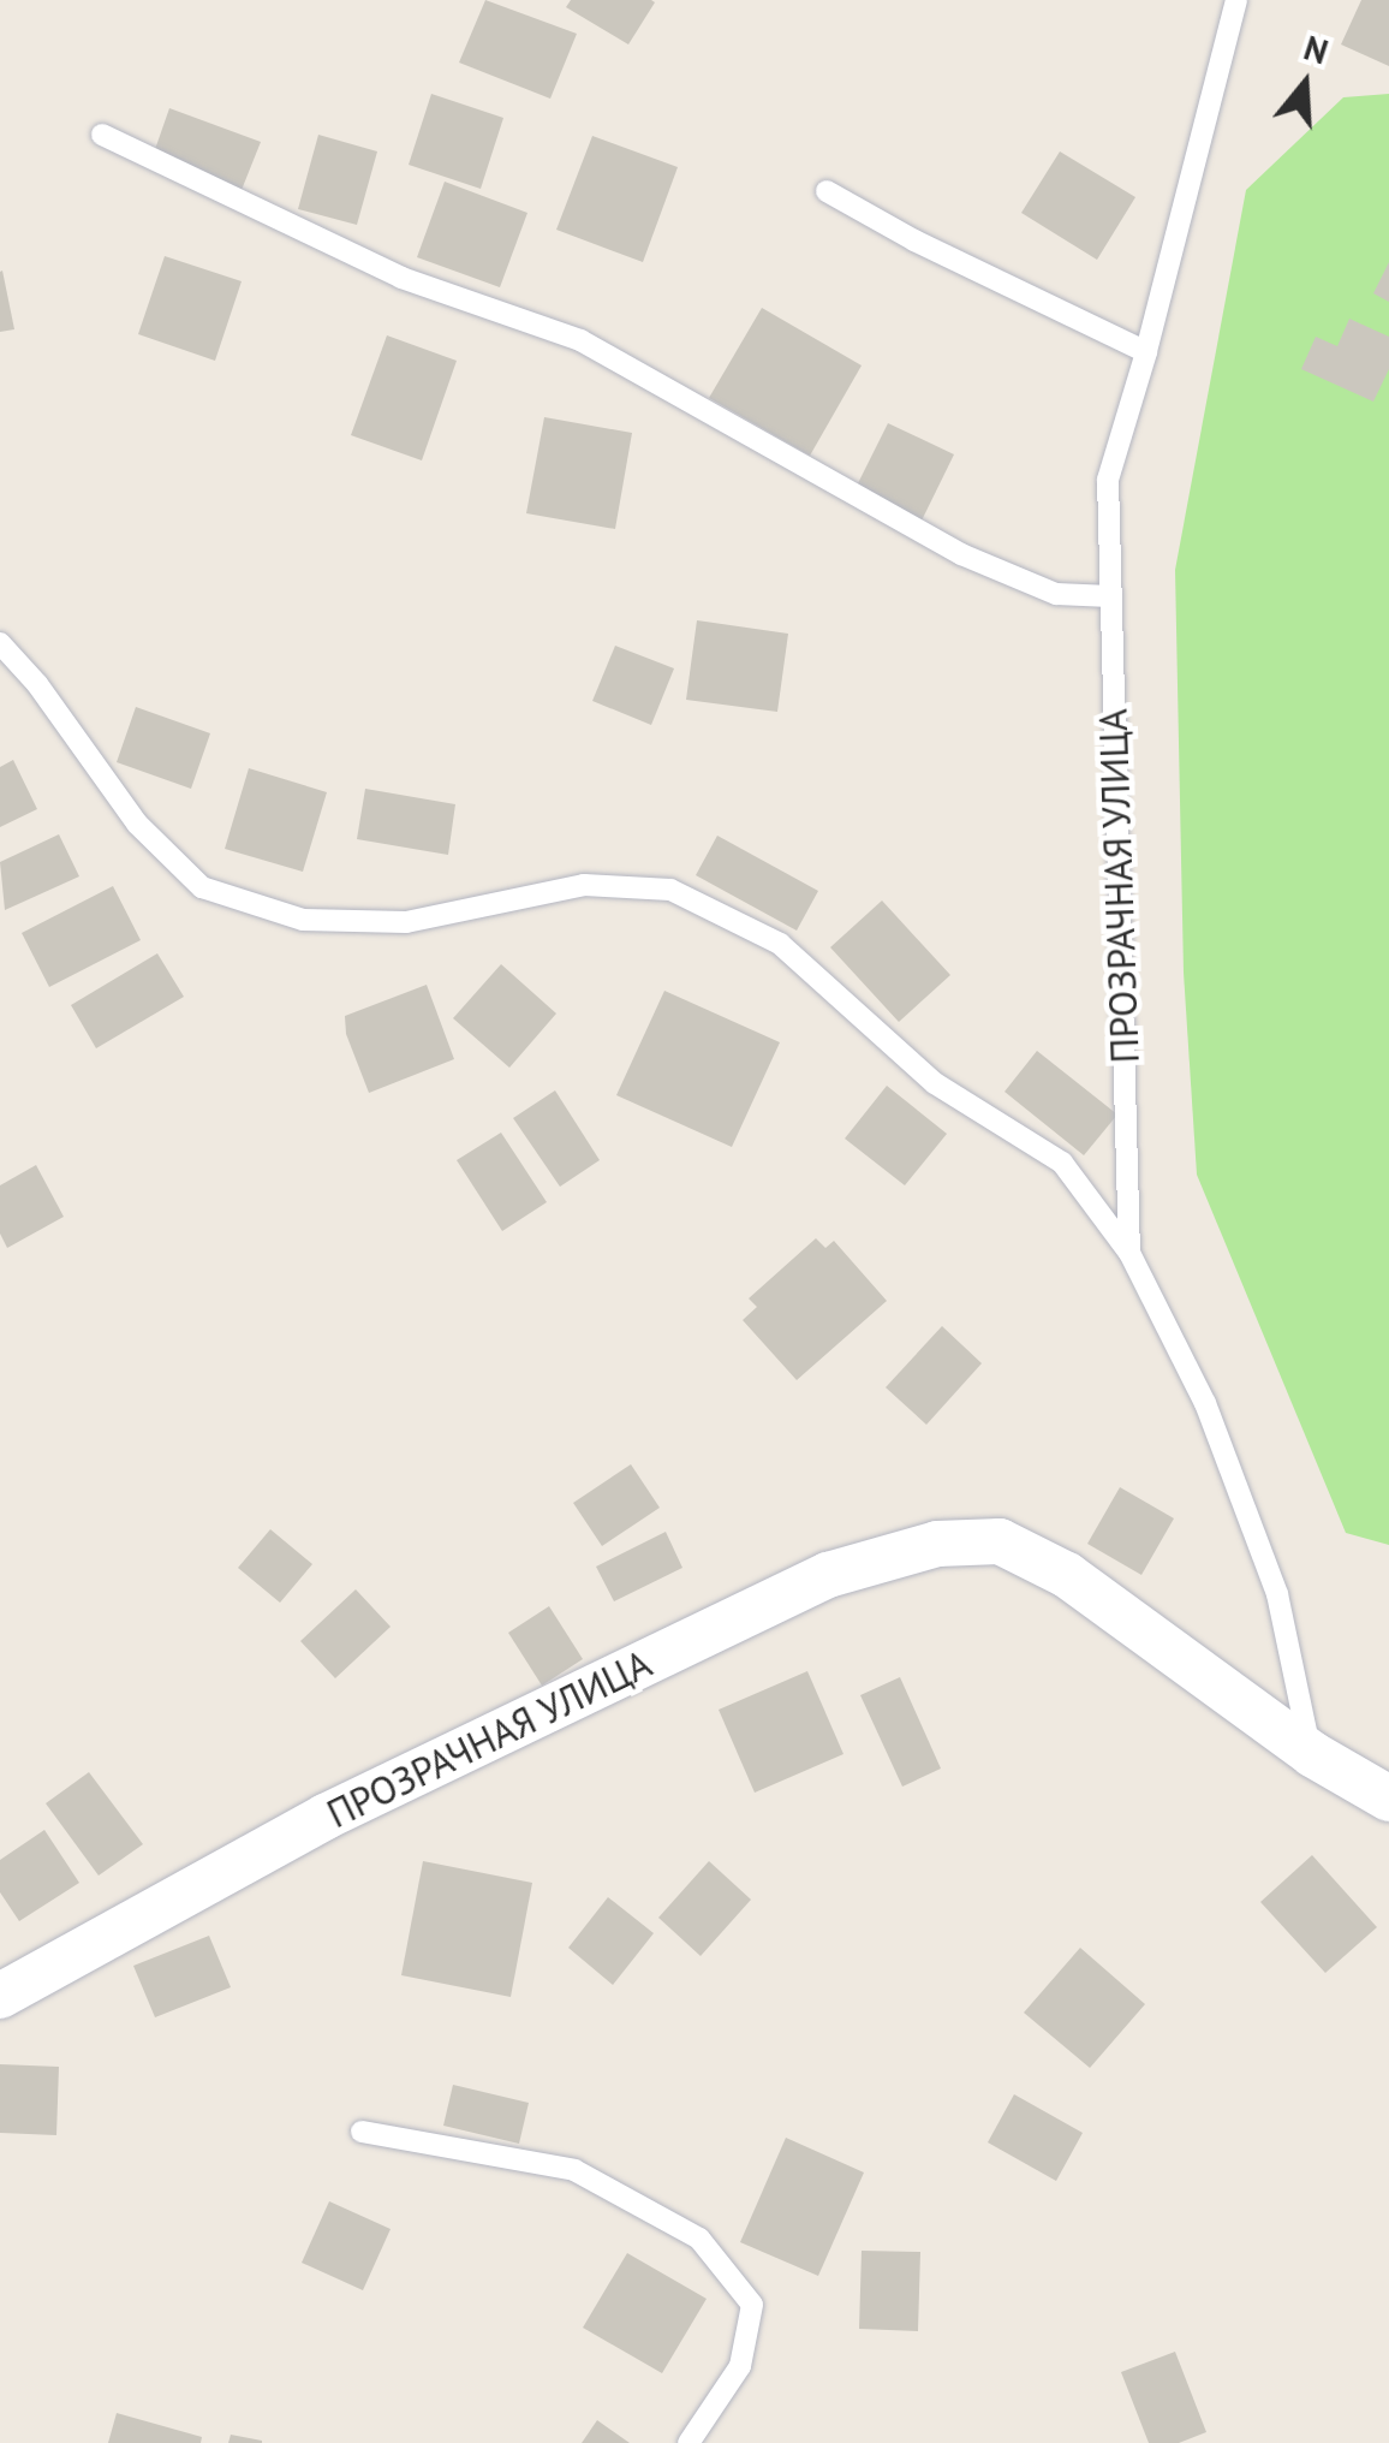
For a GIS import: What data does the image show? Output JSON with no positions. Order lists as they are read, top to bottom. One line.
{"streets":{"street":["ПРОЗРАЧНАЯ УЛИЦА"]},"north":"top"}
